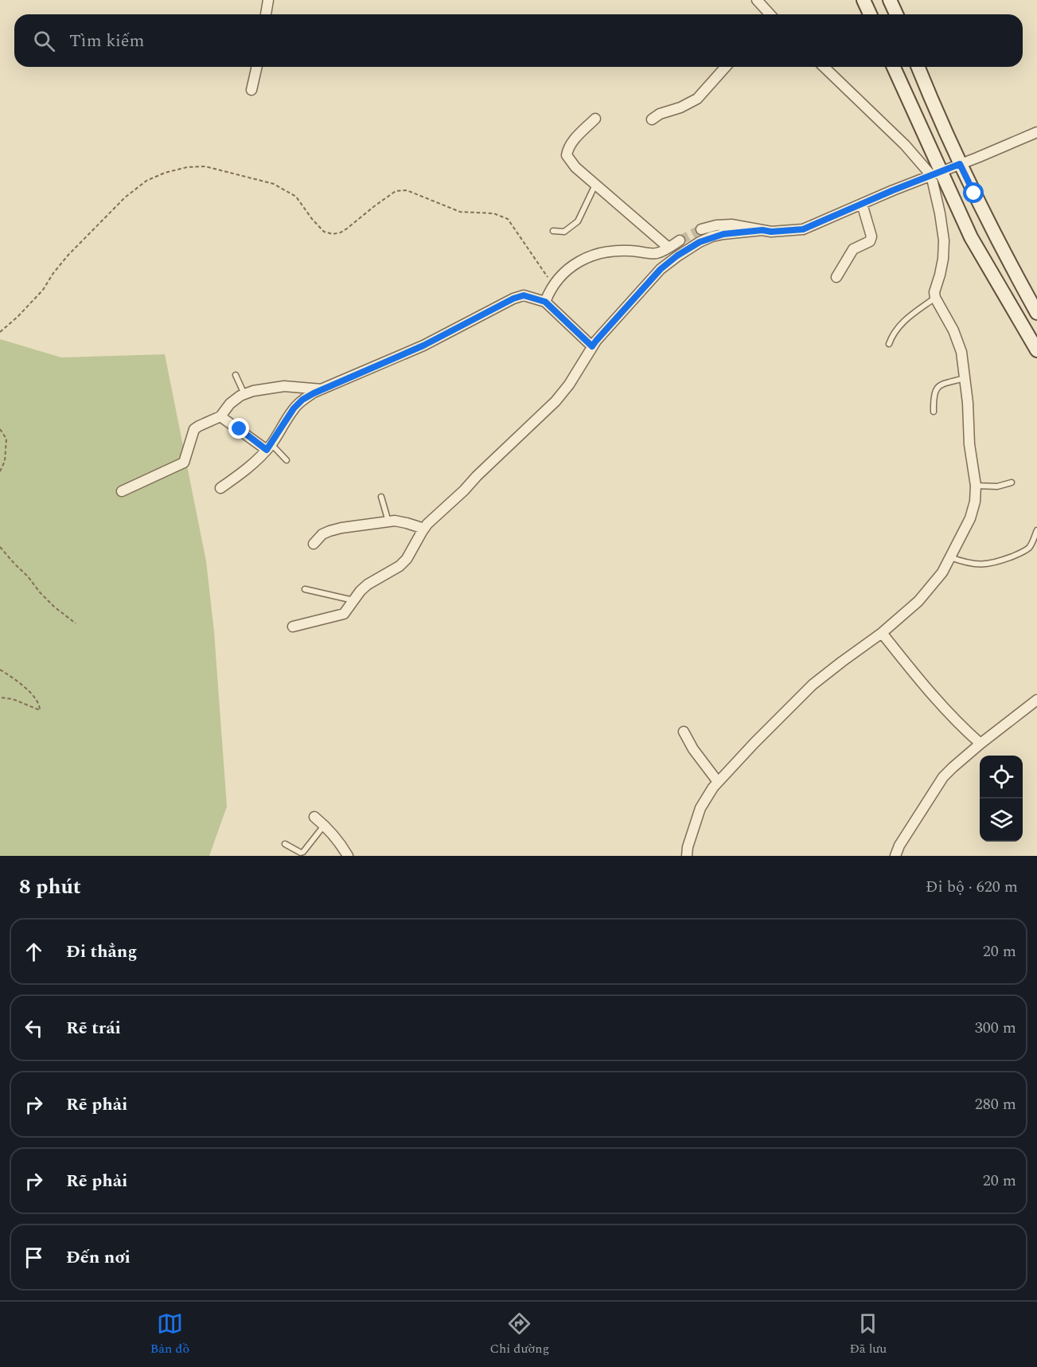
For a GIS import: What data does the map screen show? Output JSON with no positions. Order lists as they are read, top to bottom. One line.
{"page":{"search":"Tìm kiếm","heading":["8 phút","Đi bộ · 620 m"],"list":[["Đi thẳng","20 m"],["Rẽ trái","300 m"],["Rẽ phải","280 m"],["Rẽ phải","20 m"],"Đến nơi"],"nav":["Bản đồ","Chỉ đường","Đã lưu"]}}
